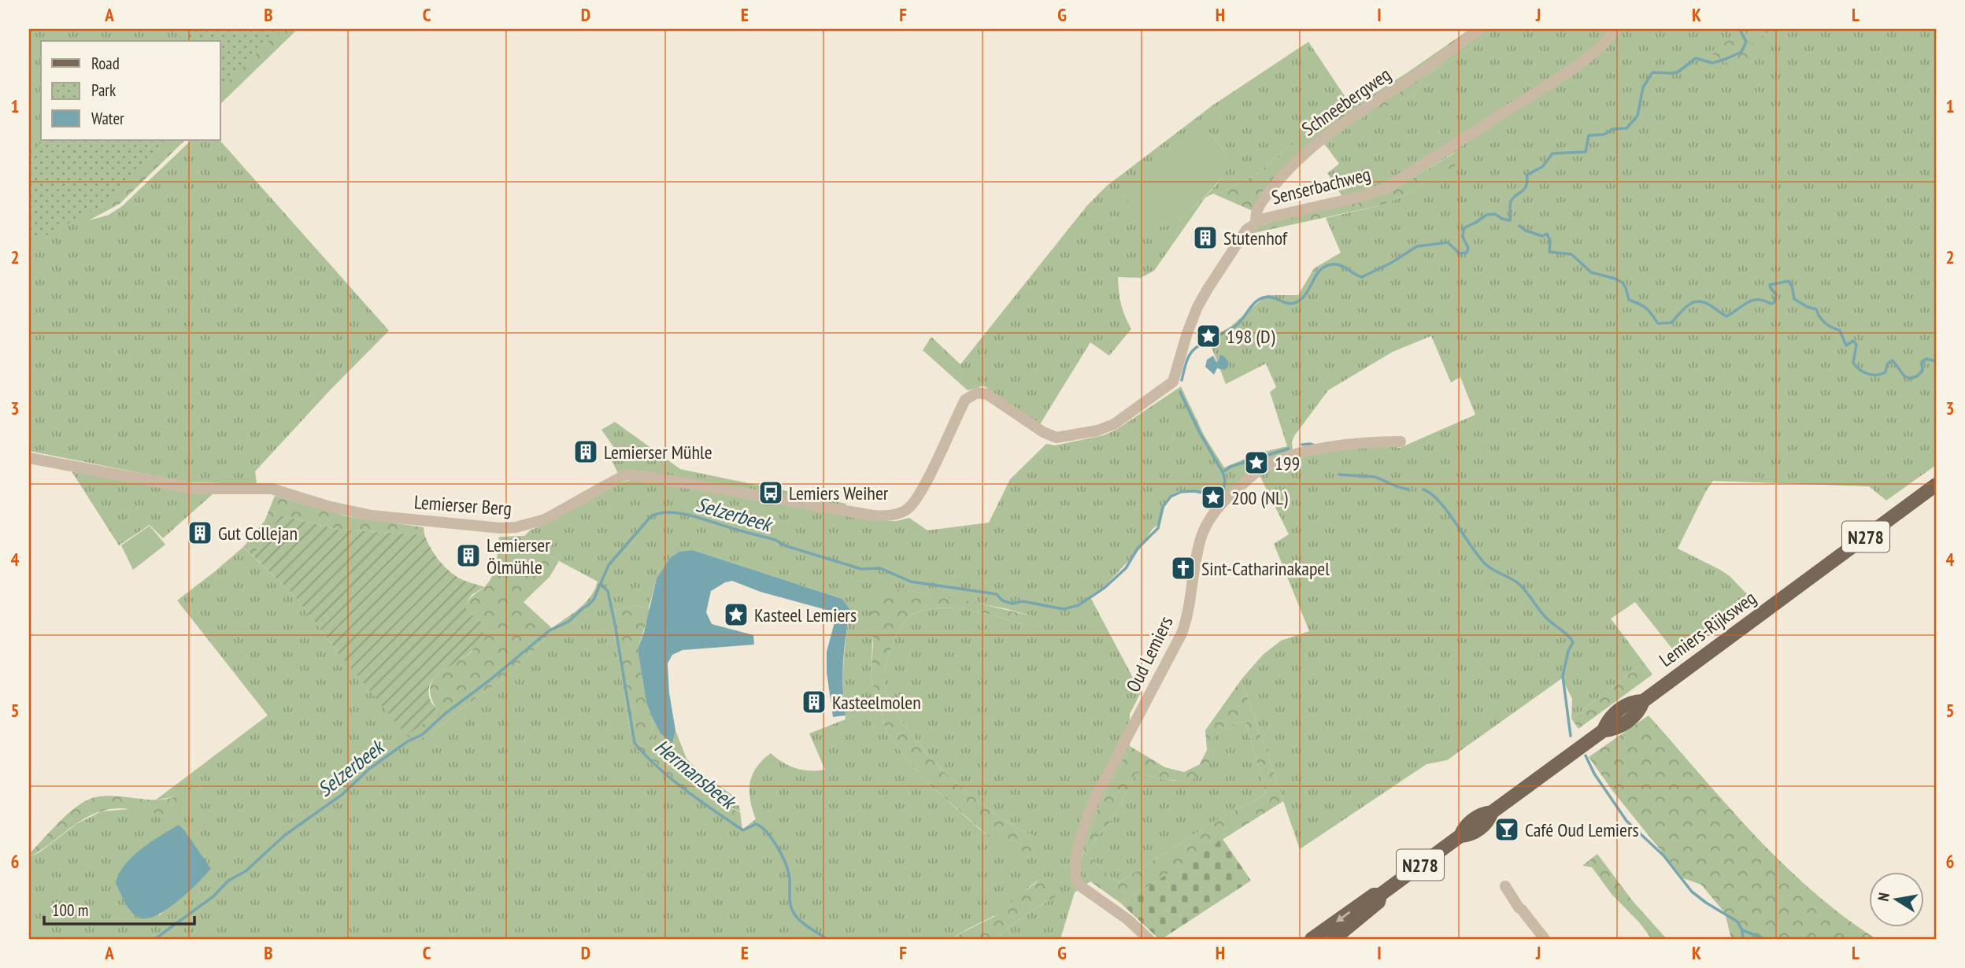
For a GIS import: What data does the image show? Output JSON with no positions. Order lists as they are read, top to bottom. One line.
{"streets":{"main road":["N278","Lemiers-Rijksweg"],"street":["Schneebergweg","Senserbachweg","Lemierser Berg","Oud Lemiers"]},"crossings":[["Schneebergweg","Senserbachweg"],["Senserbachweg","Lemierser Berg"]],"water":["Selzerbeek","Hermansbeek"],"places":{"building":["Stutenhof","Lemierser Mühle","Gut Collejan","Lemierser Ölmühle","Kasteelmolen"],"place":["198 (D)","199","200 (NL)","Kasteel Lemiers"],"bus stop":["Lemiers Weiher"],"church":["Sint-Catharinakapel"],"bar":["Café Oud Lemiers"]},"legend":["Road","Park","Water"],"scale_bar":"100 m","north":"left","grid":{"columns":["A","B","C","D","E","F","G","H","I","J","K","L"],"rows":["1","2","3","4","5","6"]}}
